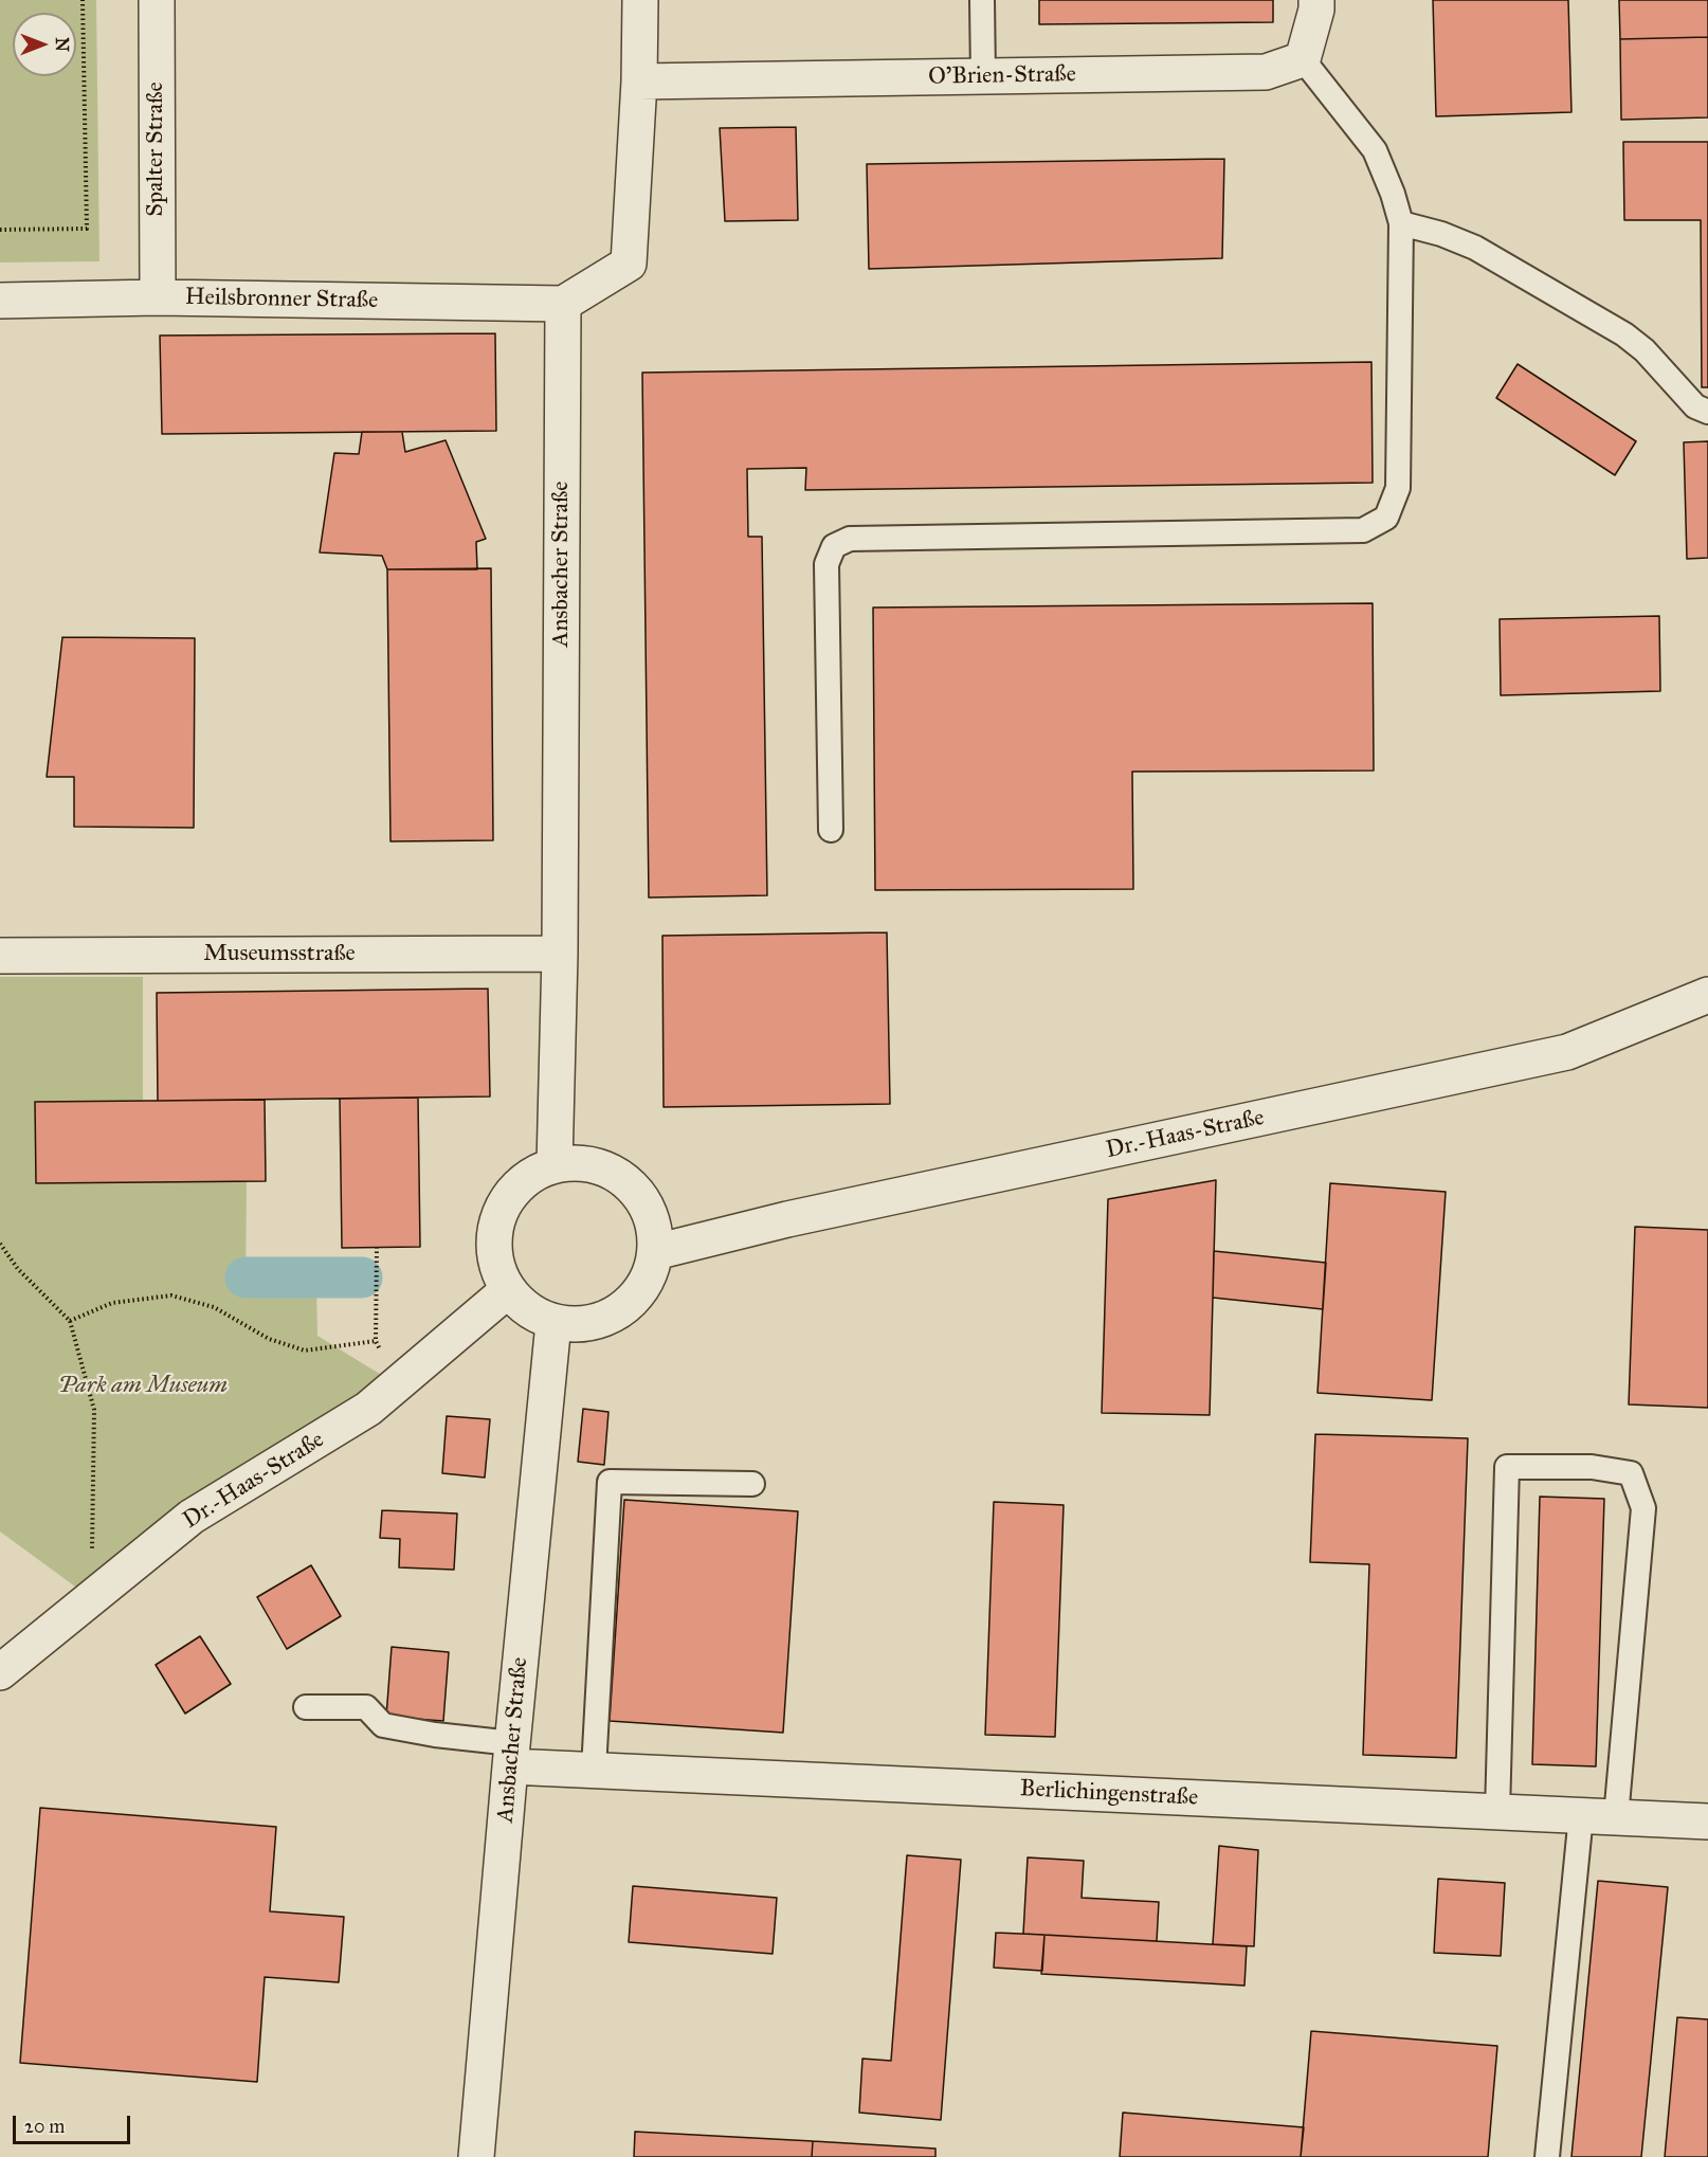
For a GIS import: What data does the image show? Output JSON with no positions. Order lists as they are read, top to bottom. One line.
{"streets":{"street":["O'Brien-Straße","Spalter Straße","Heilsbronner Straße","Ansbacher Straße","Museumsstraße","Dr.-Haas-Straße","Berlichingenstraße"]},"crossings":[["Spalter Straße","Heilsbronner Straße"],["Heilsbronner Straße","Ansbacher Straße"],["Ansbacher Straße","Museumsstraße"],["Ansbacher Straße","Dr.-Haas-Straße"],["Ansbacher Straße","Berlichingenstraße"]],"parks":["Park am Museum"],"scale_bar":"20 m","north":"right"}
